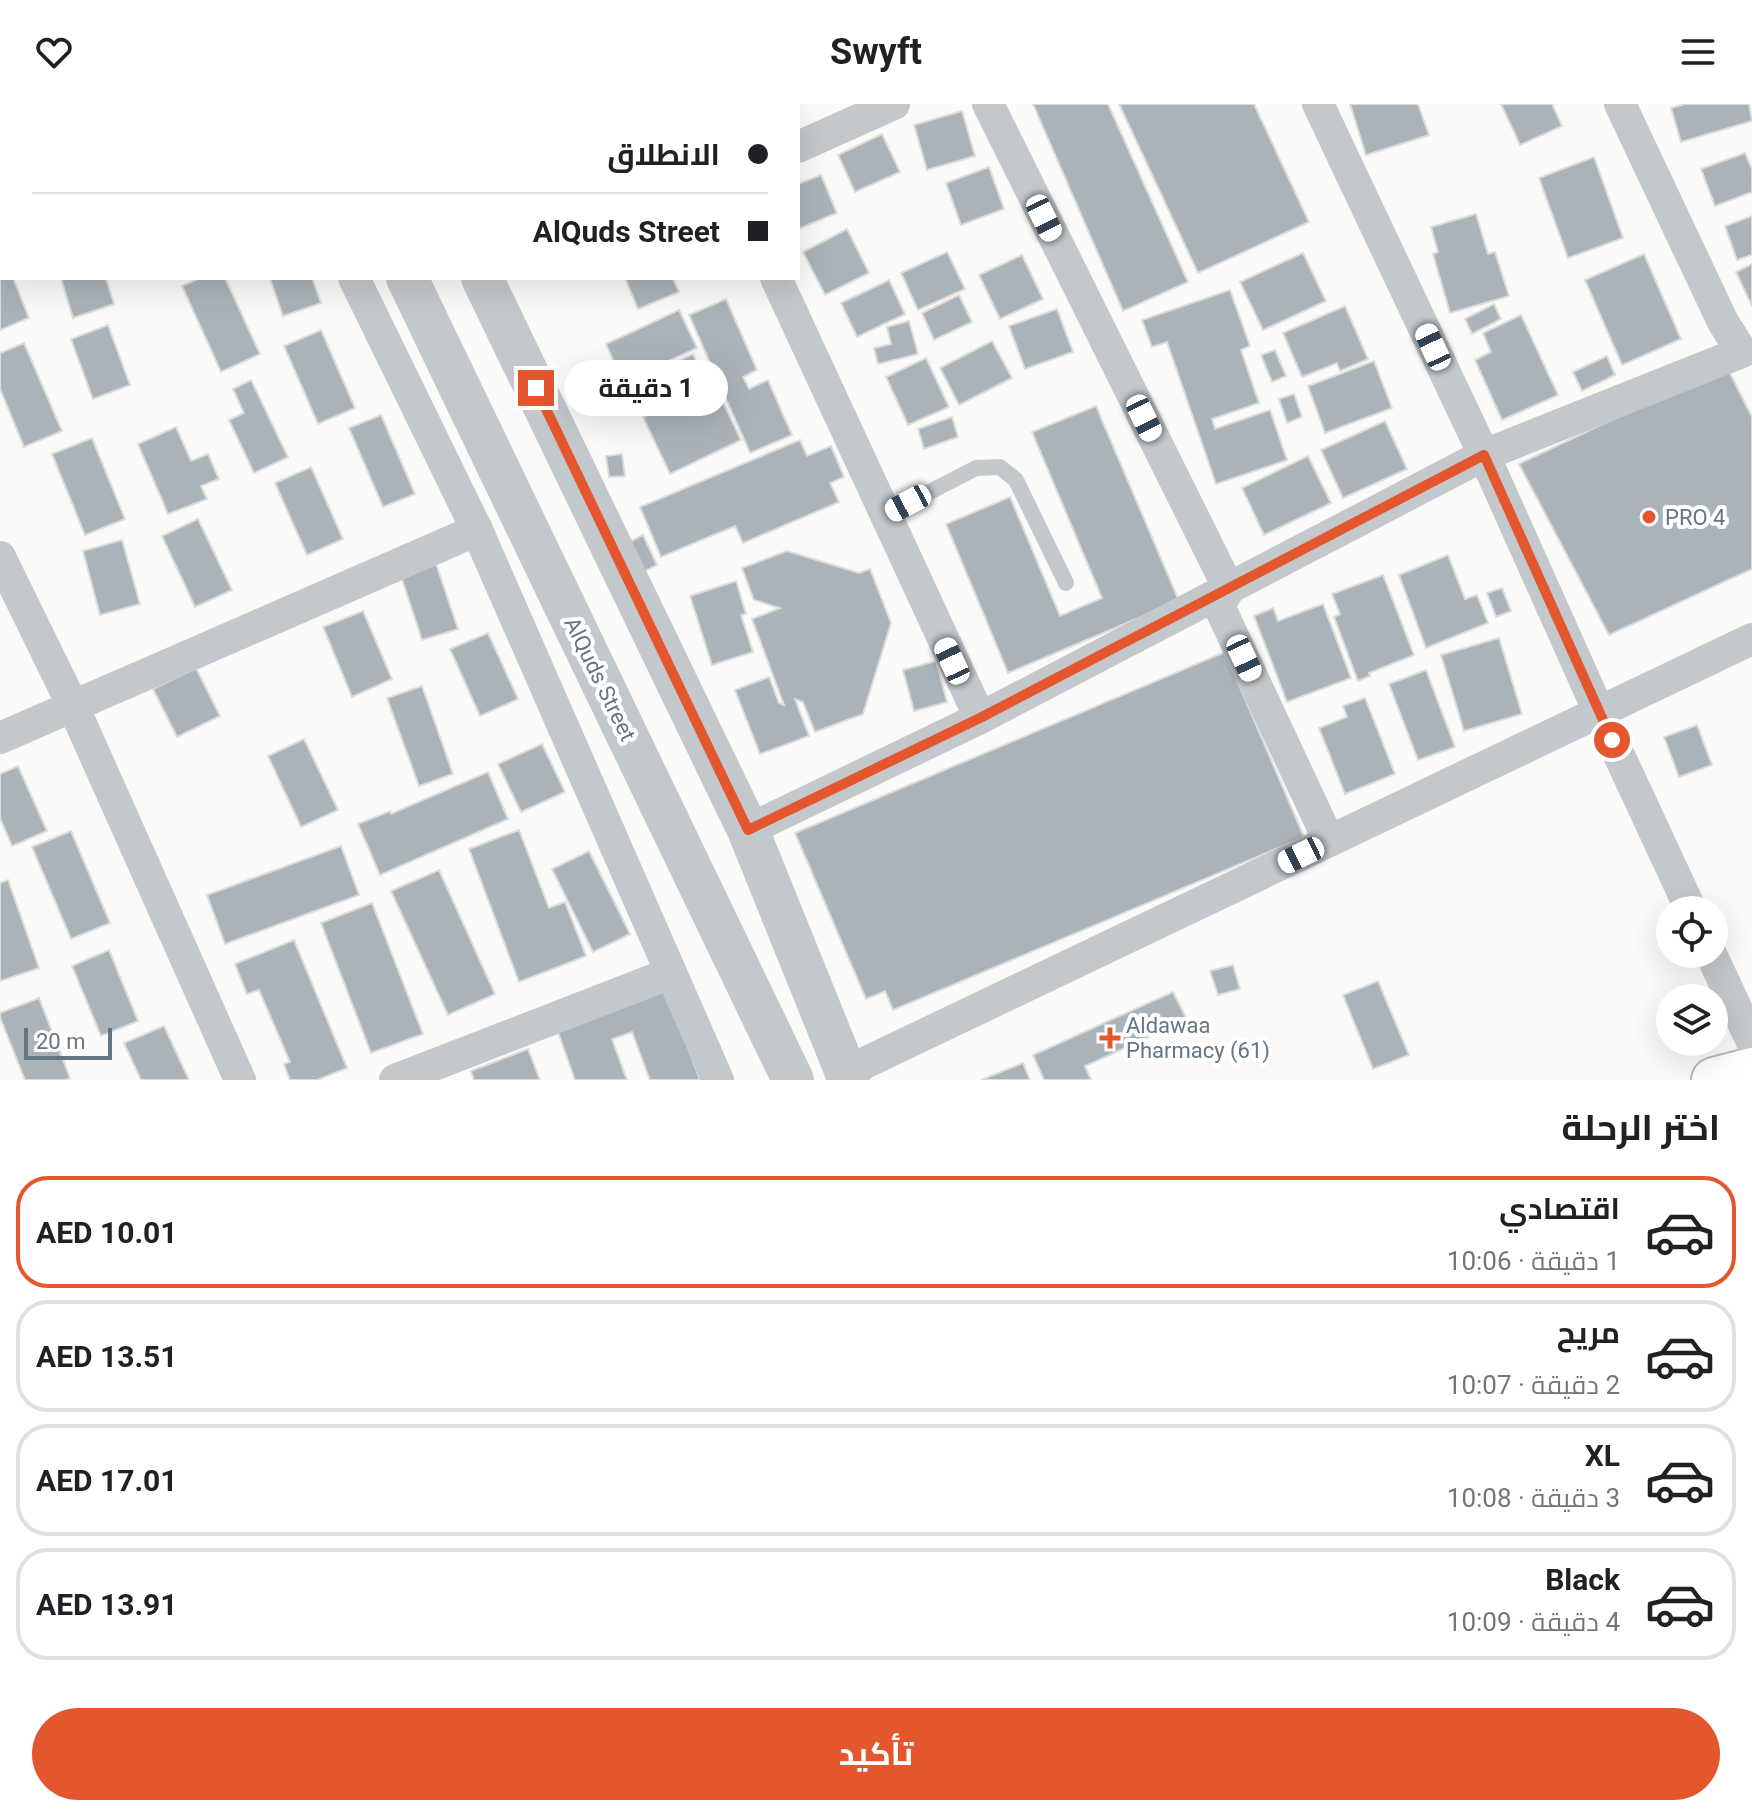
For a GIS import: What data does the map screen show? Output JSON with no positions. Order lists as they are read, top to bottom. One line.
{"streets":{"street":["AlQuds Street"]},"places":{"other":["PRO 4"],"health":["Aldawaa Pharmacy (61)"]},"scale_bar":"20 m","page":{"header":"Swyft","banner":["الانطلاق","AlQuds Street"],"bubble":"1 دقيقة","scale":"20 m","heading":"اختر الرحلة","list":[{"name":"اقتصادي","note":"1 دقيقة · 10:06","value":"AED 10.01"},{"name":"مريح","note":"2 دقيقة · 10:07","value":"AED 13.51"},{"name":"XL","note":"3 دقيقة · 10:08","value":"AED 17.01"},{"name":"Black","note":"4 دقيقة · 10:09","value":"AED 13.91"}],"buttons":"تأكيد"}}
